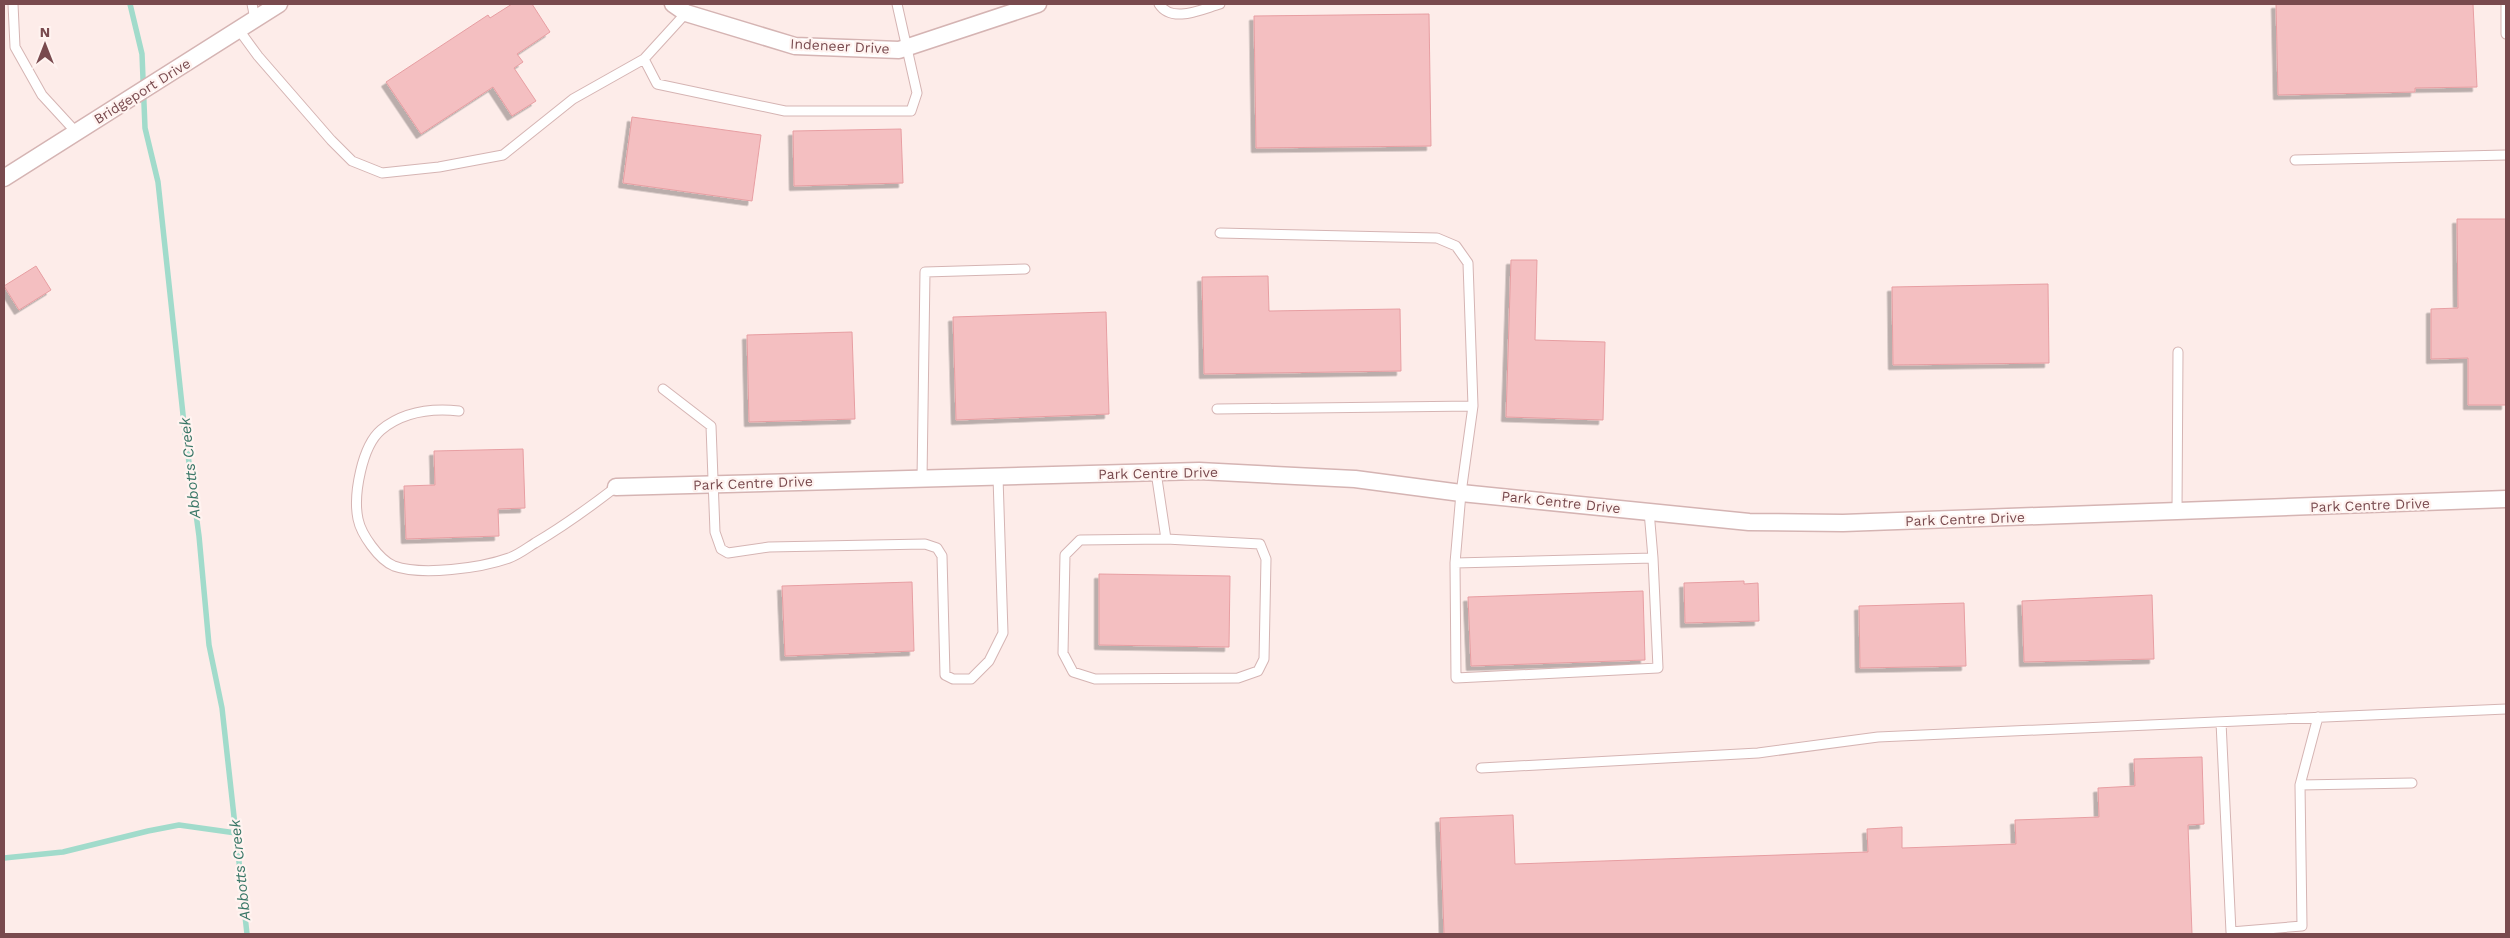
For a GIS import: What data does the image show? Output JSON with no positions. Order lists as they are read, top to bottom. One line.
{"streets":{"street":["Indeneer Drive","Bridgeport Drive","Park Centre Drive"]},"water":["Abbotts Creek"],"north":"top"}
